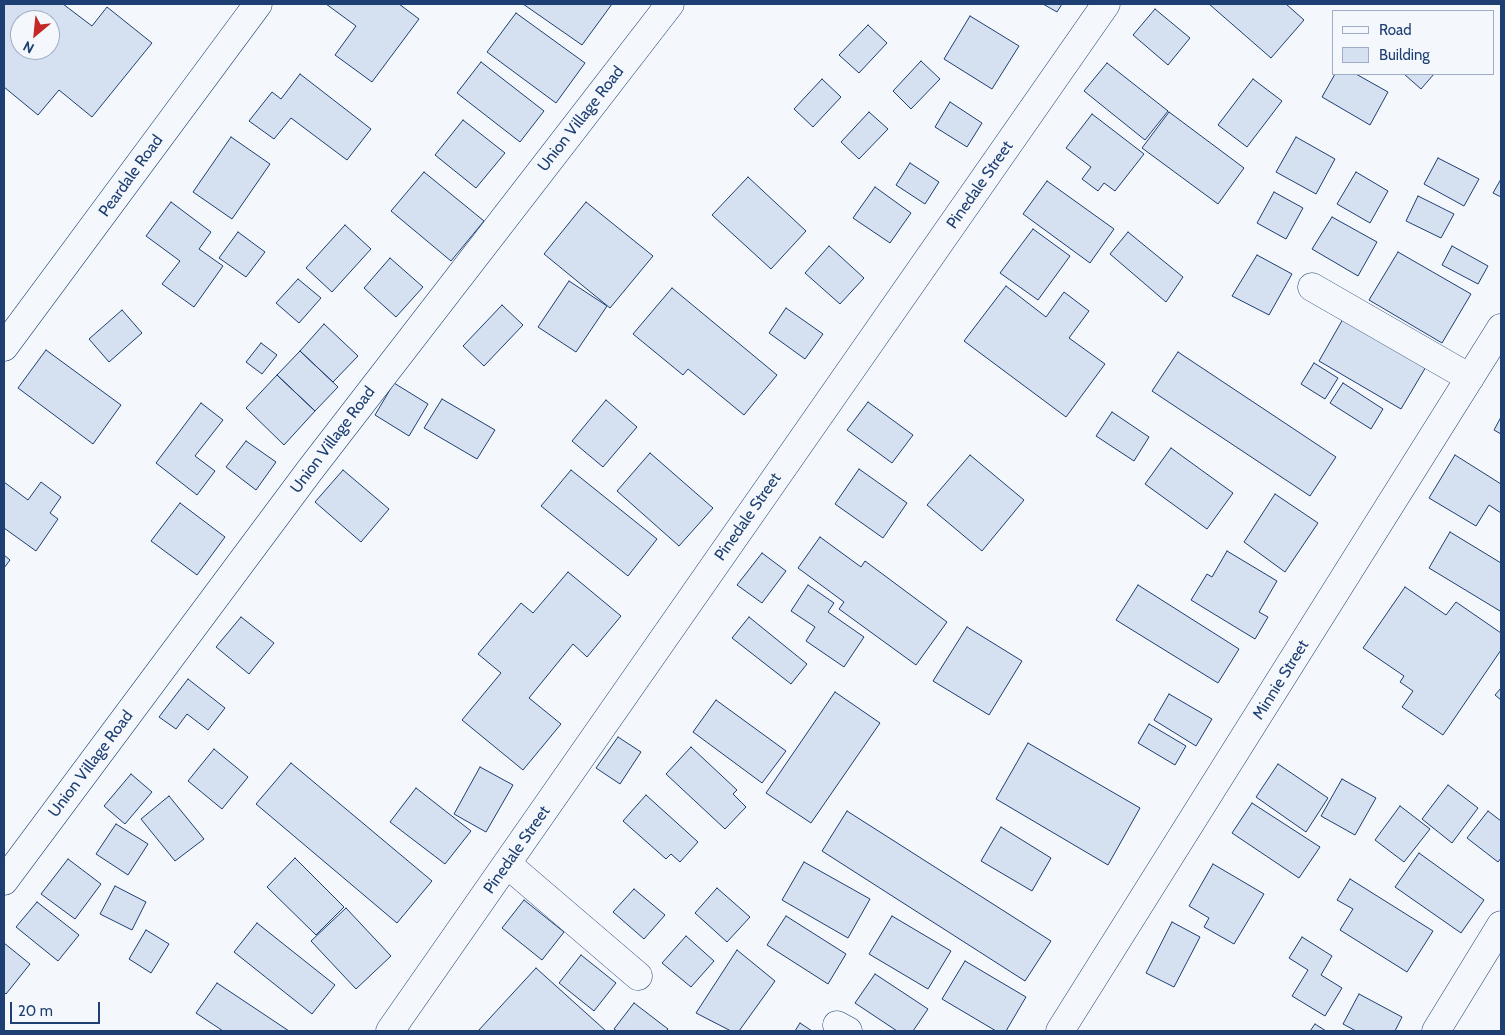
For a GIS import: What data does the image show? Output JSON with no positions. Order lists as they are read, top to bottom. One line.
{"streets":{"street":["Union Village Road","Peardale Road","Pinedale Street","Minnie Street"]},"legend":["Road","Building"],"scale_bar":"20 m","north":"bottom left"}
